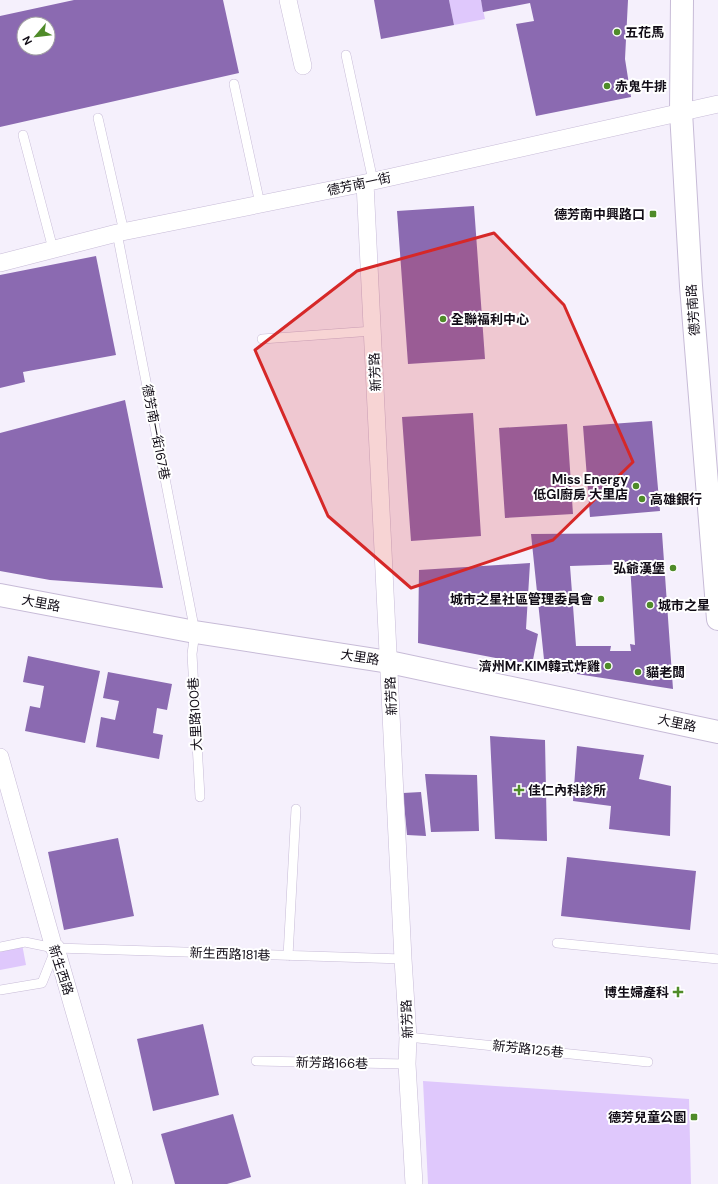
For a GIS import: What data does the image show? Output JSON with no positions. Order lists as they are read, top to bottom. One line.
{"streets":{"street":["德芳南一街","德芳南路","新芳路","大里路","新生西路"],"lane":["德芳南一街167巷","大里路100巷","新生西路181巷","新芳路125巷","新芳路166巷"]},"crossings":[["德芳南一街","德芳南路"],["德芳南一街","新芳路"],["德芳南一街","德芳南一街167巷"],["新芳路","大里路"],["新芳路","新生西路181巷"],["新芳路","新芳路125巷"],["新芳路","新芳路166巷"],["德芳南一街167巷","大里路"],["德芳南一街167巷","大里路100巷"],["大里路","大里路100巷"],["新生西路181巷","新生西路"]],"places":{"other":["五花馬","赤鬼牛排","全聯福利中心","Miss Energy 低GI廚房 大里店","高雄銀行","弘爺漢堡","城市之星社區管理委員會","城市之星","濟州Mr.KIM韓式炸雞","貓老闆"],"transit":["德芳南中興路口","德芳兒童公園"],"health":["佳仁內科診所","博生婦產科"]},"north":"bottom left"}
